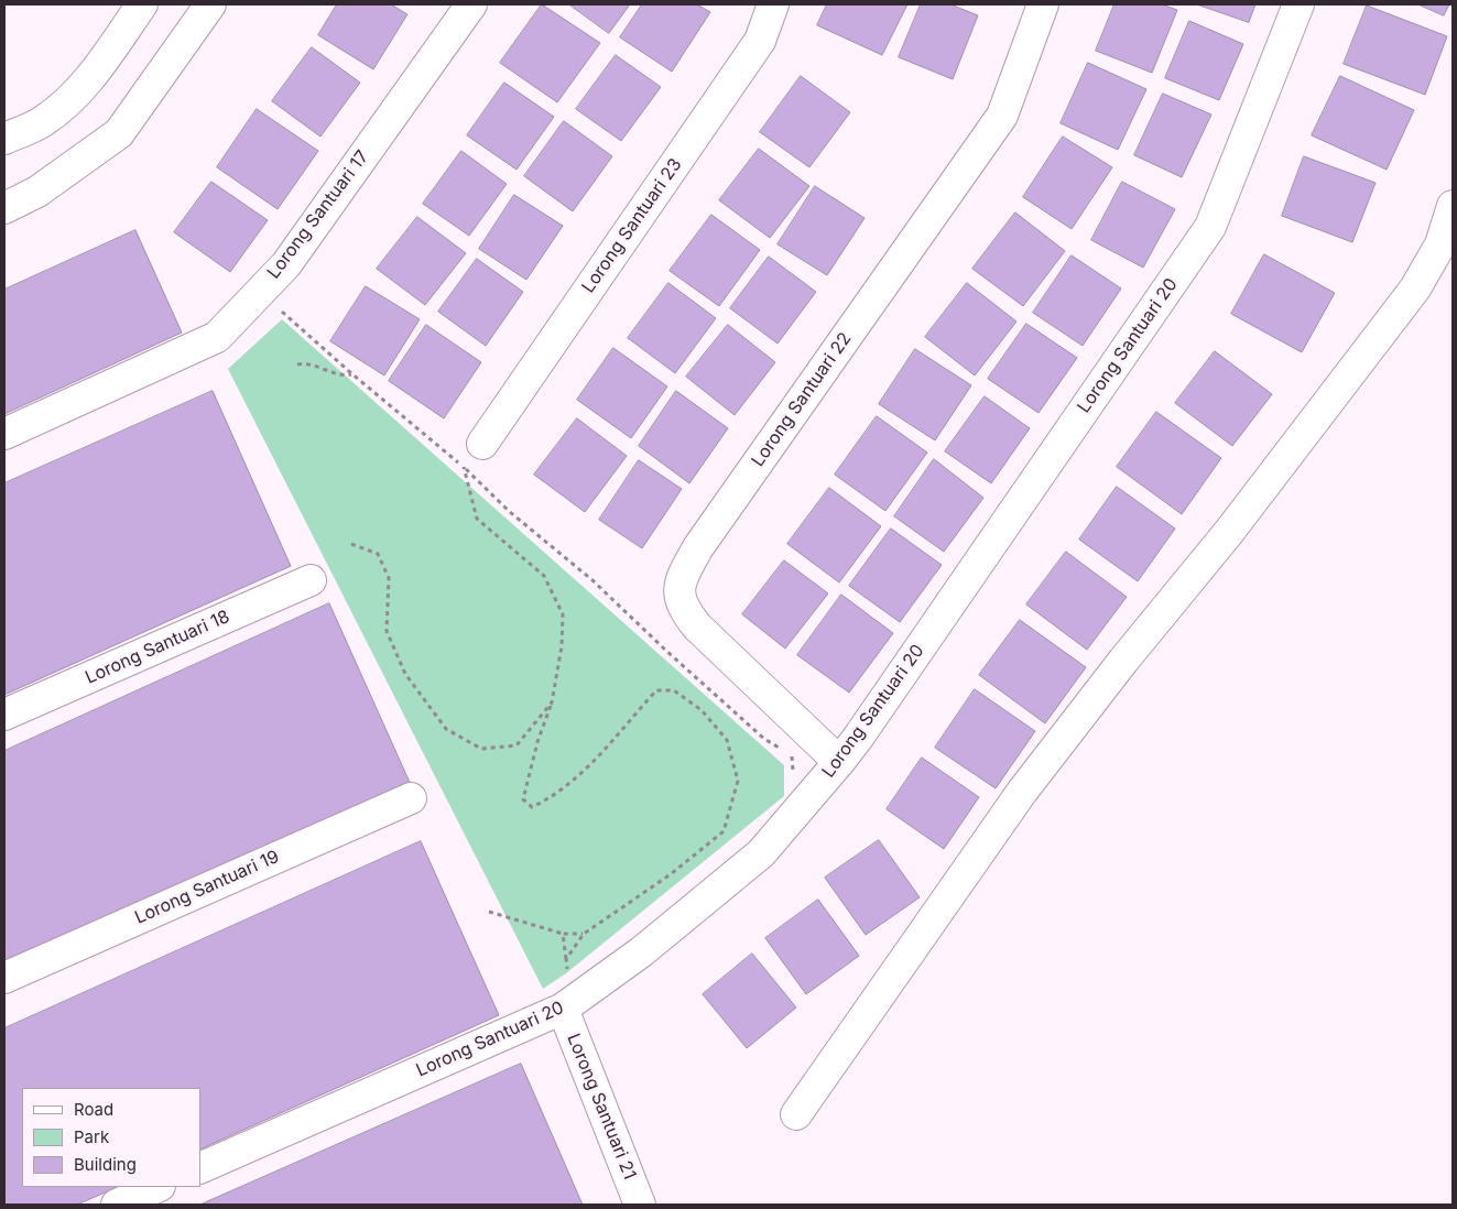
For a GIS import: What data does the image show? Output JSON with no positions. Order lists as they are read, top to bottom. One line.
{"streets":{"street":["Lorong Santuari 17","Lorong Santuari 23","Lorong Santuari 20","Lorong Santuari 22","Lorong Santuari 18","Lorong Santuari 19","Lorong Santuari 21"]},"crossings":[["Lorong Santuari 20","Lorong Santuari 22"],["Lorong Santuari 20","Lorong Santuari 21"]],"legend":["Road","Park","Building"]}
